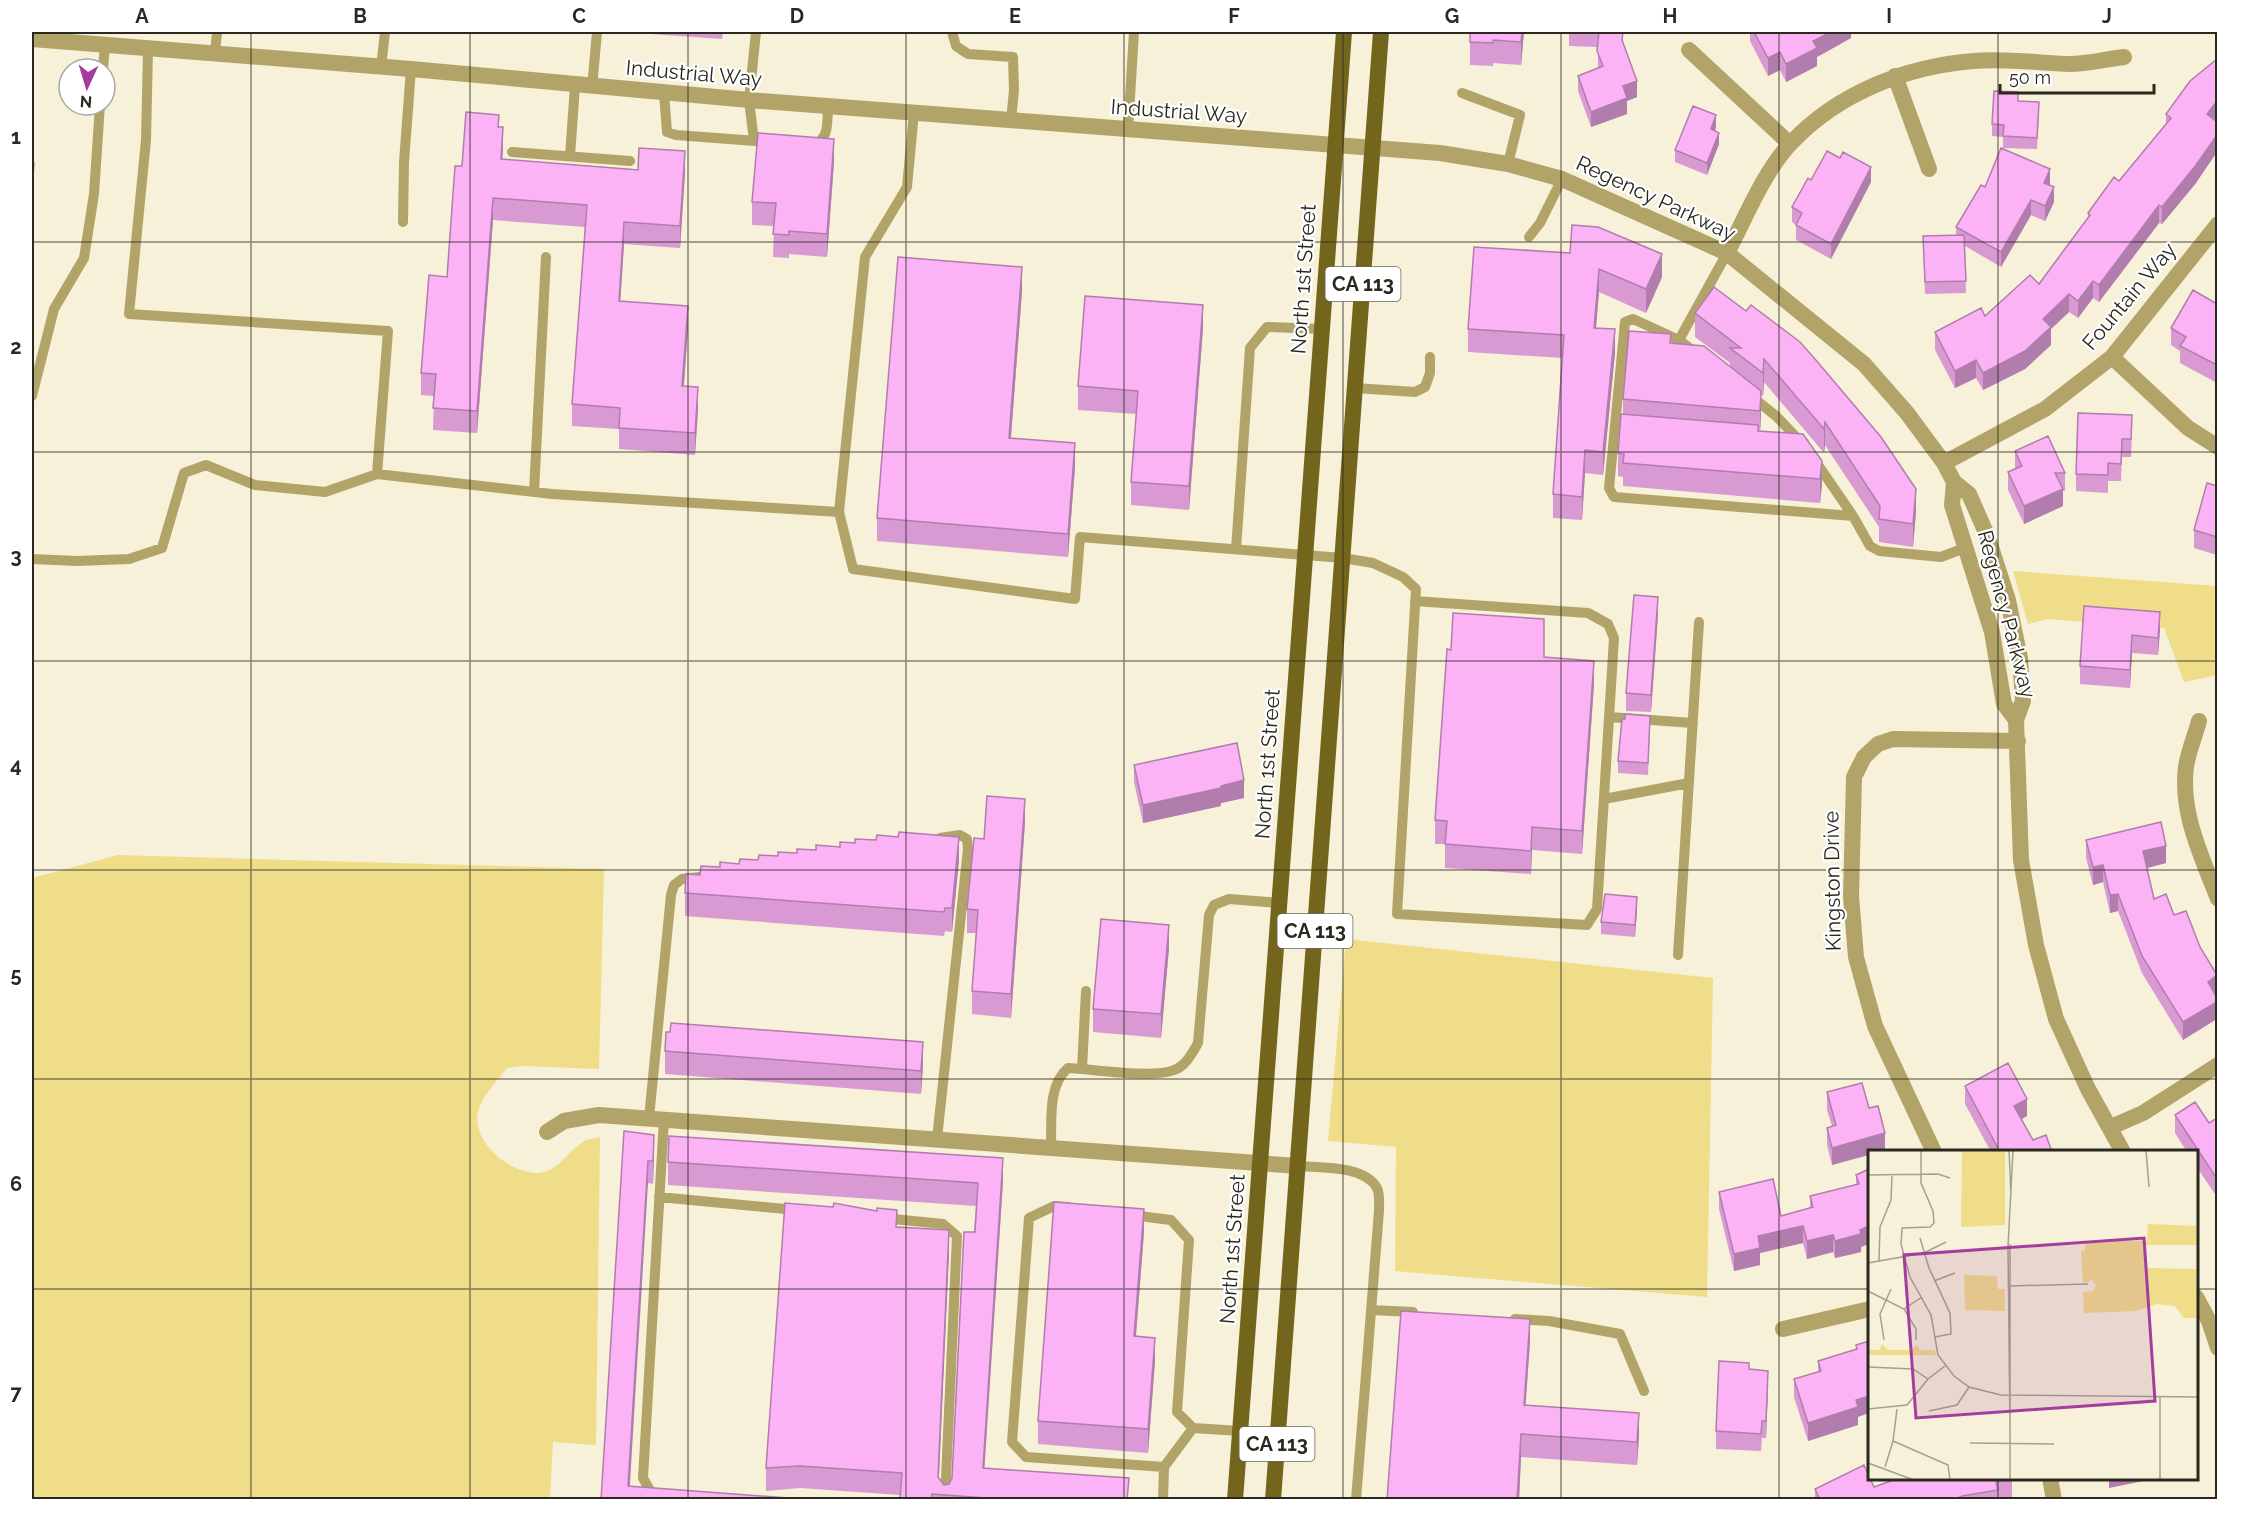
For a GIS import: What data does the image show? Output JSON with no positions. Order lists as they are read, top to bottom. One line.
{"streets":{"main road":["North 1st Street","CA 113"],"street":["Industrial Way","Regency Parkway","Fountain Way","Kingston Drive"]},"crossings":[["Industrial Way","Regency Parkway"],["Industrial Way","North 1st Street"],["Regency Parkway","CA 113"],["Regency Parkway","Fountain Way"],["Regency Parkway","Kingston Drive"]],"scale_bar":"50 m","north":"bottom","grid":{"columns":["A","B","C","D","E","F","G","H","I","J"],"rows":["1","2","3","4","5","6","7"]}}
